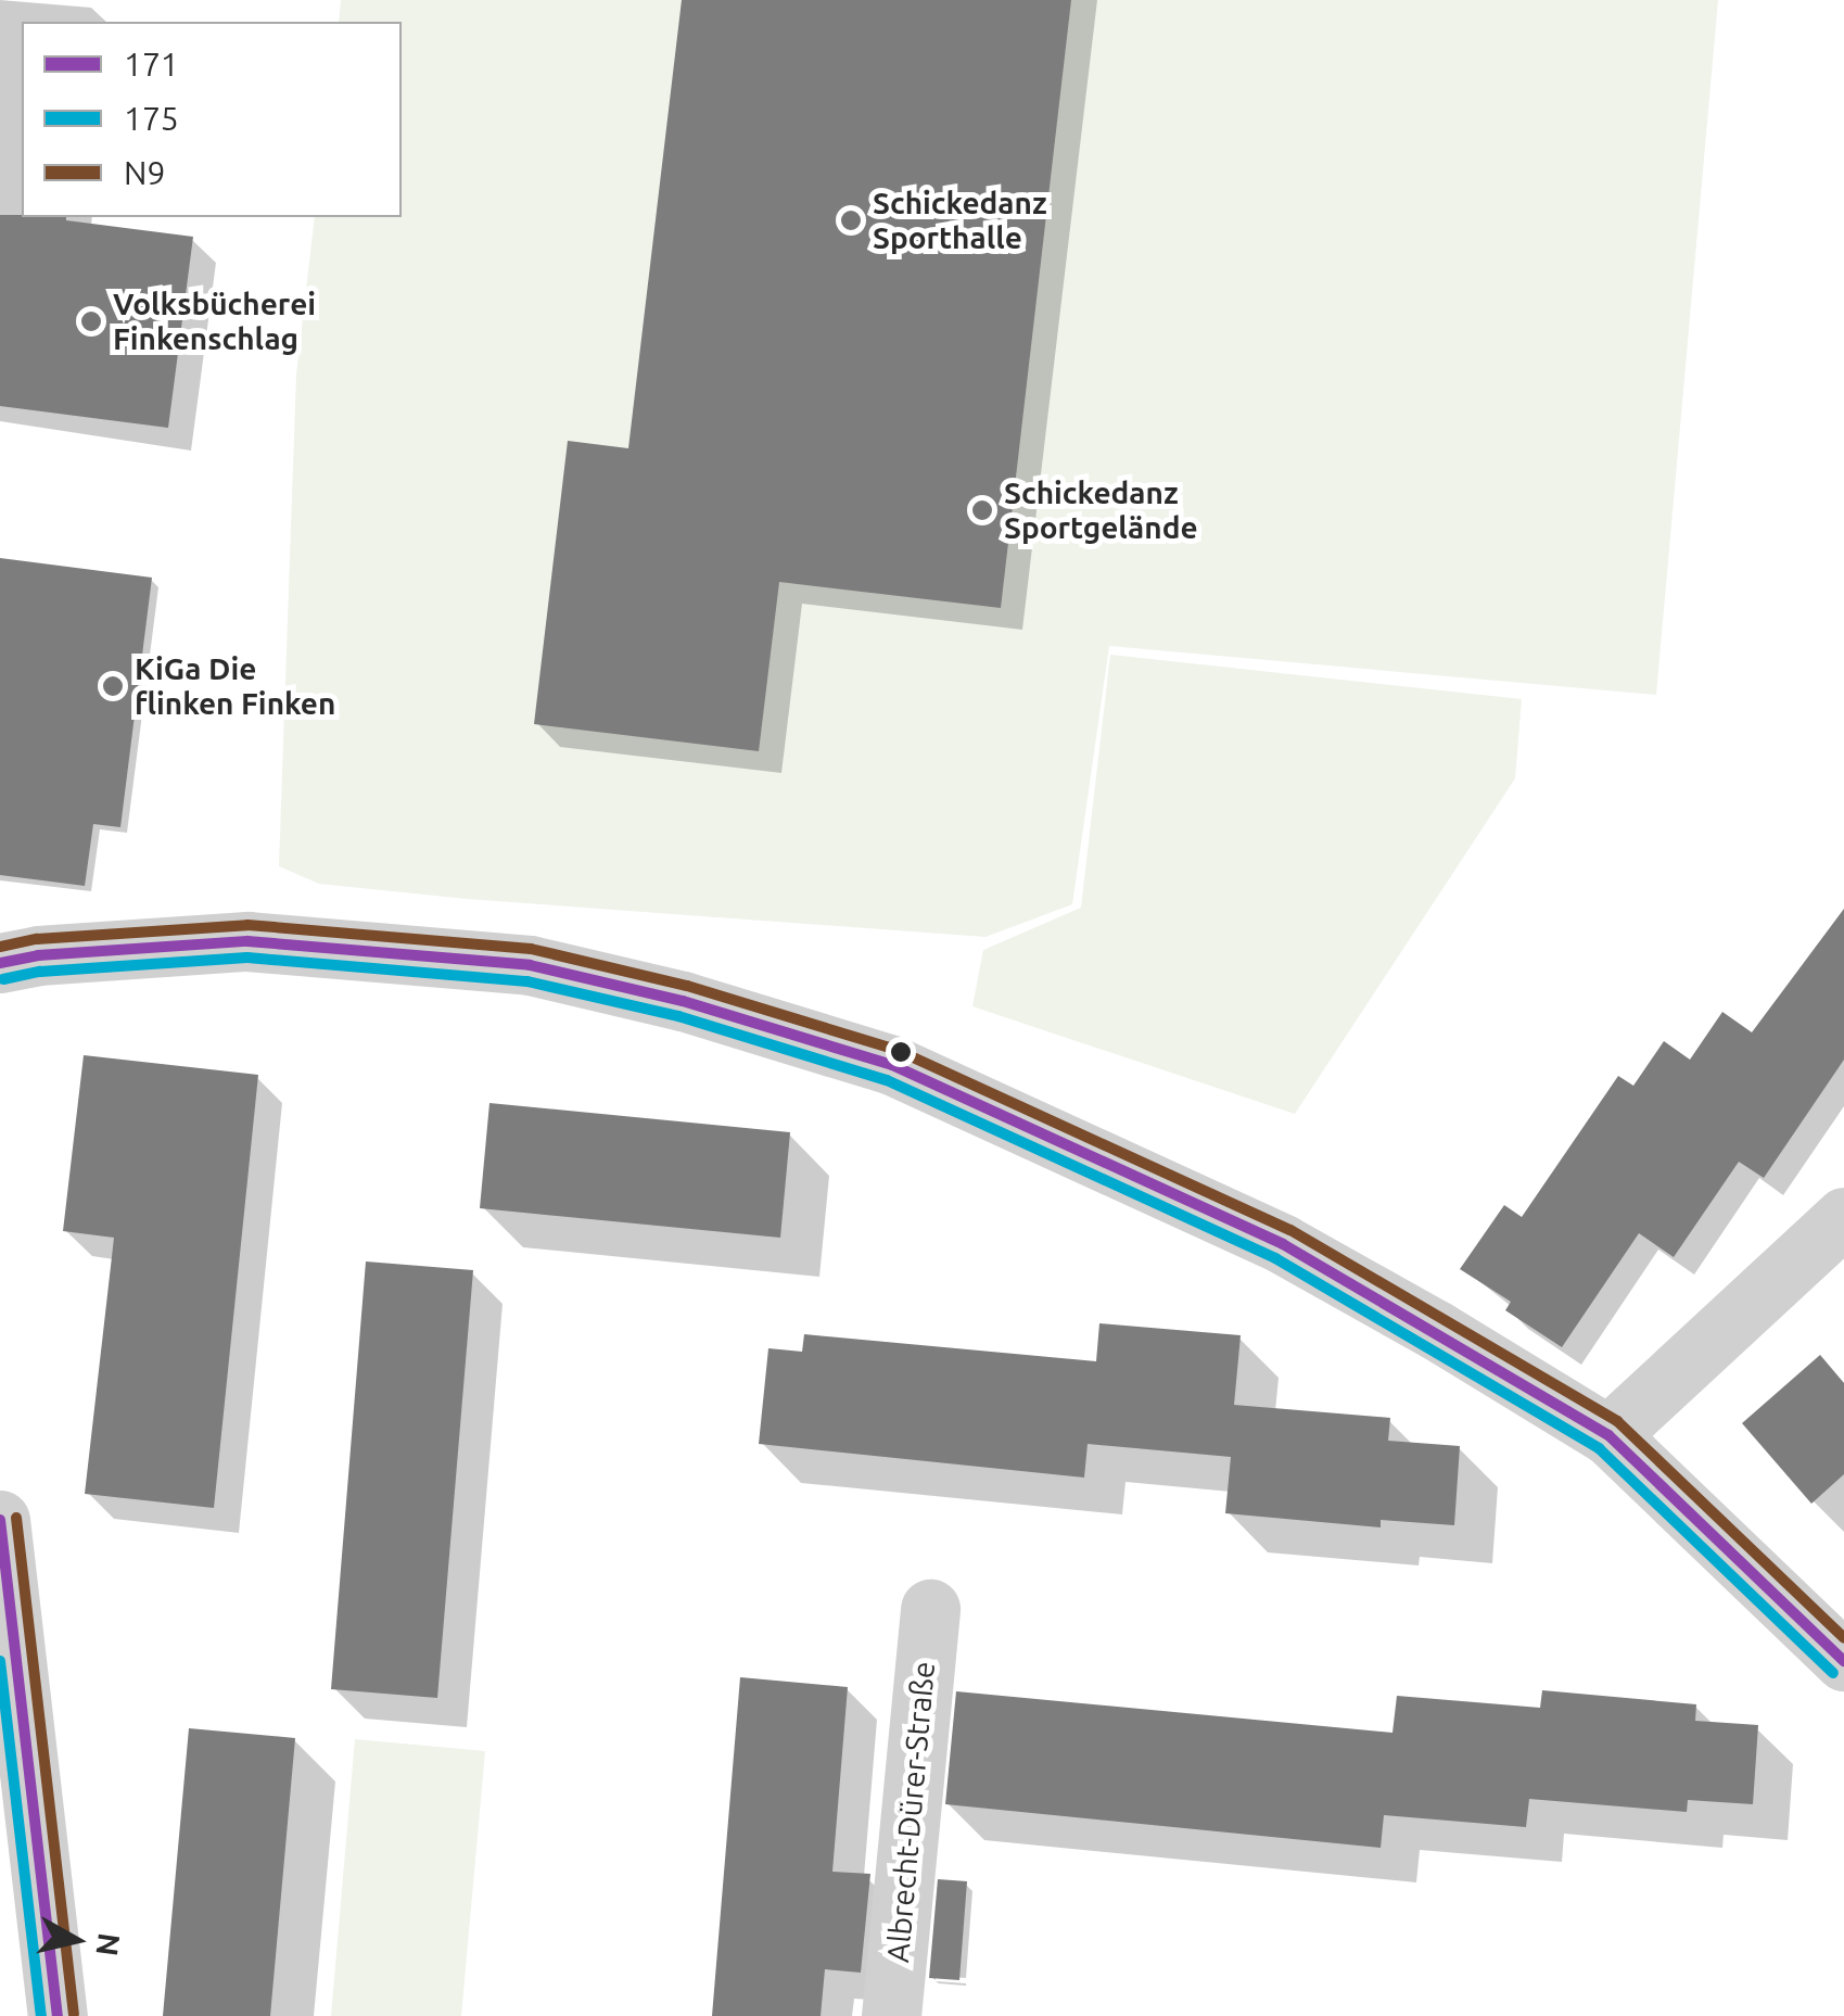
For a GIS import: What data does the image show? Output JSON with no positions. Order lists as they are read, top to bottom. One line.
{"streets":{"street":["Albrecht-Dürer-Straße"]},"places":["Schickedanz Sporthalle","Volksbücherei Finkenschlag","Schickedanz Sportgelände","KiGa Die flinken Finken"],"lines":["transit line N9","transit line 171","transit line 175"],"legend":["171","175","N9"],"north":"right"}
